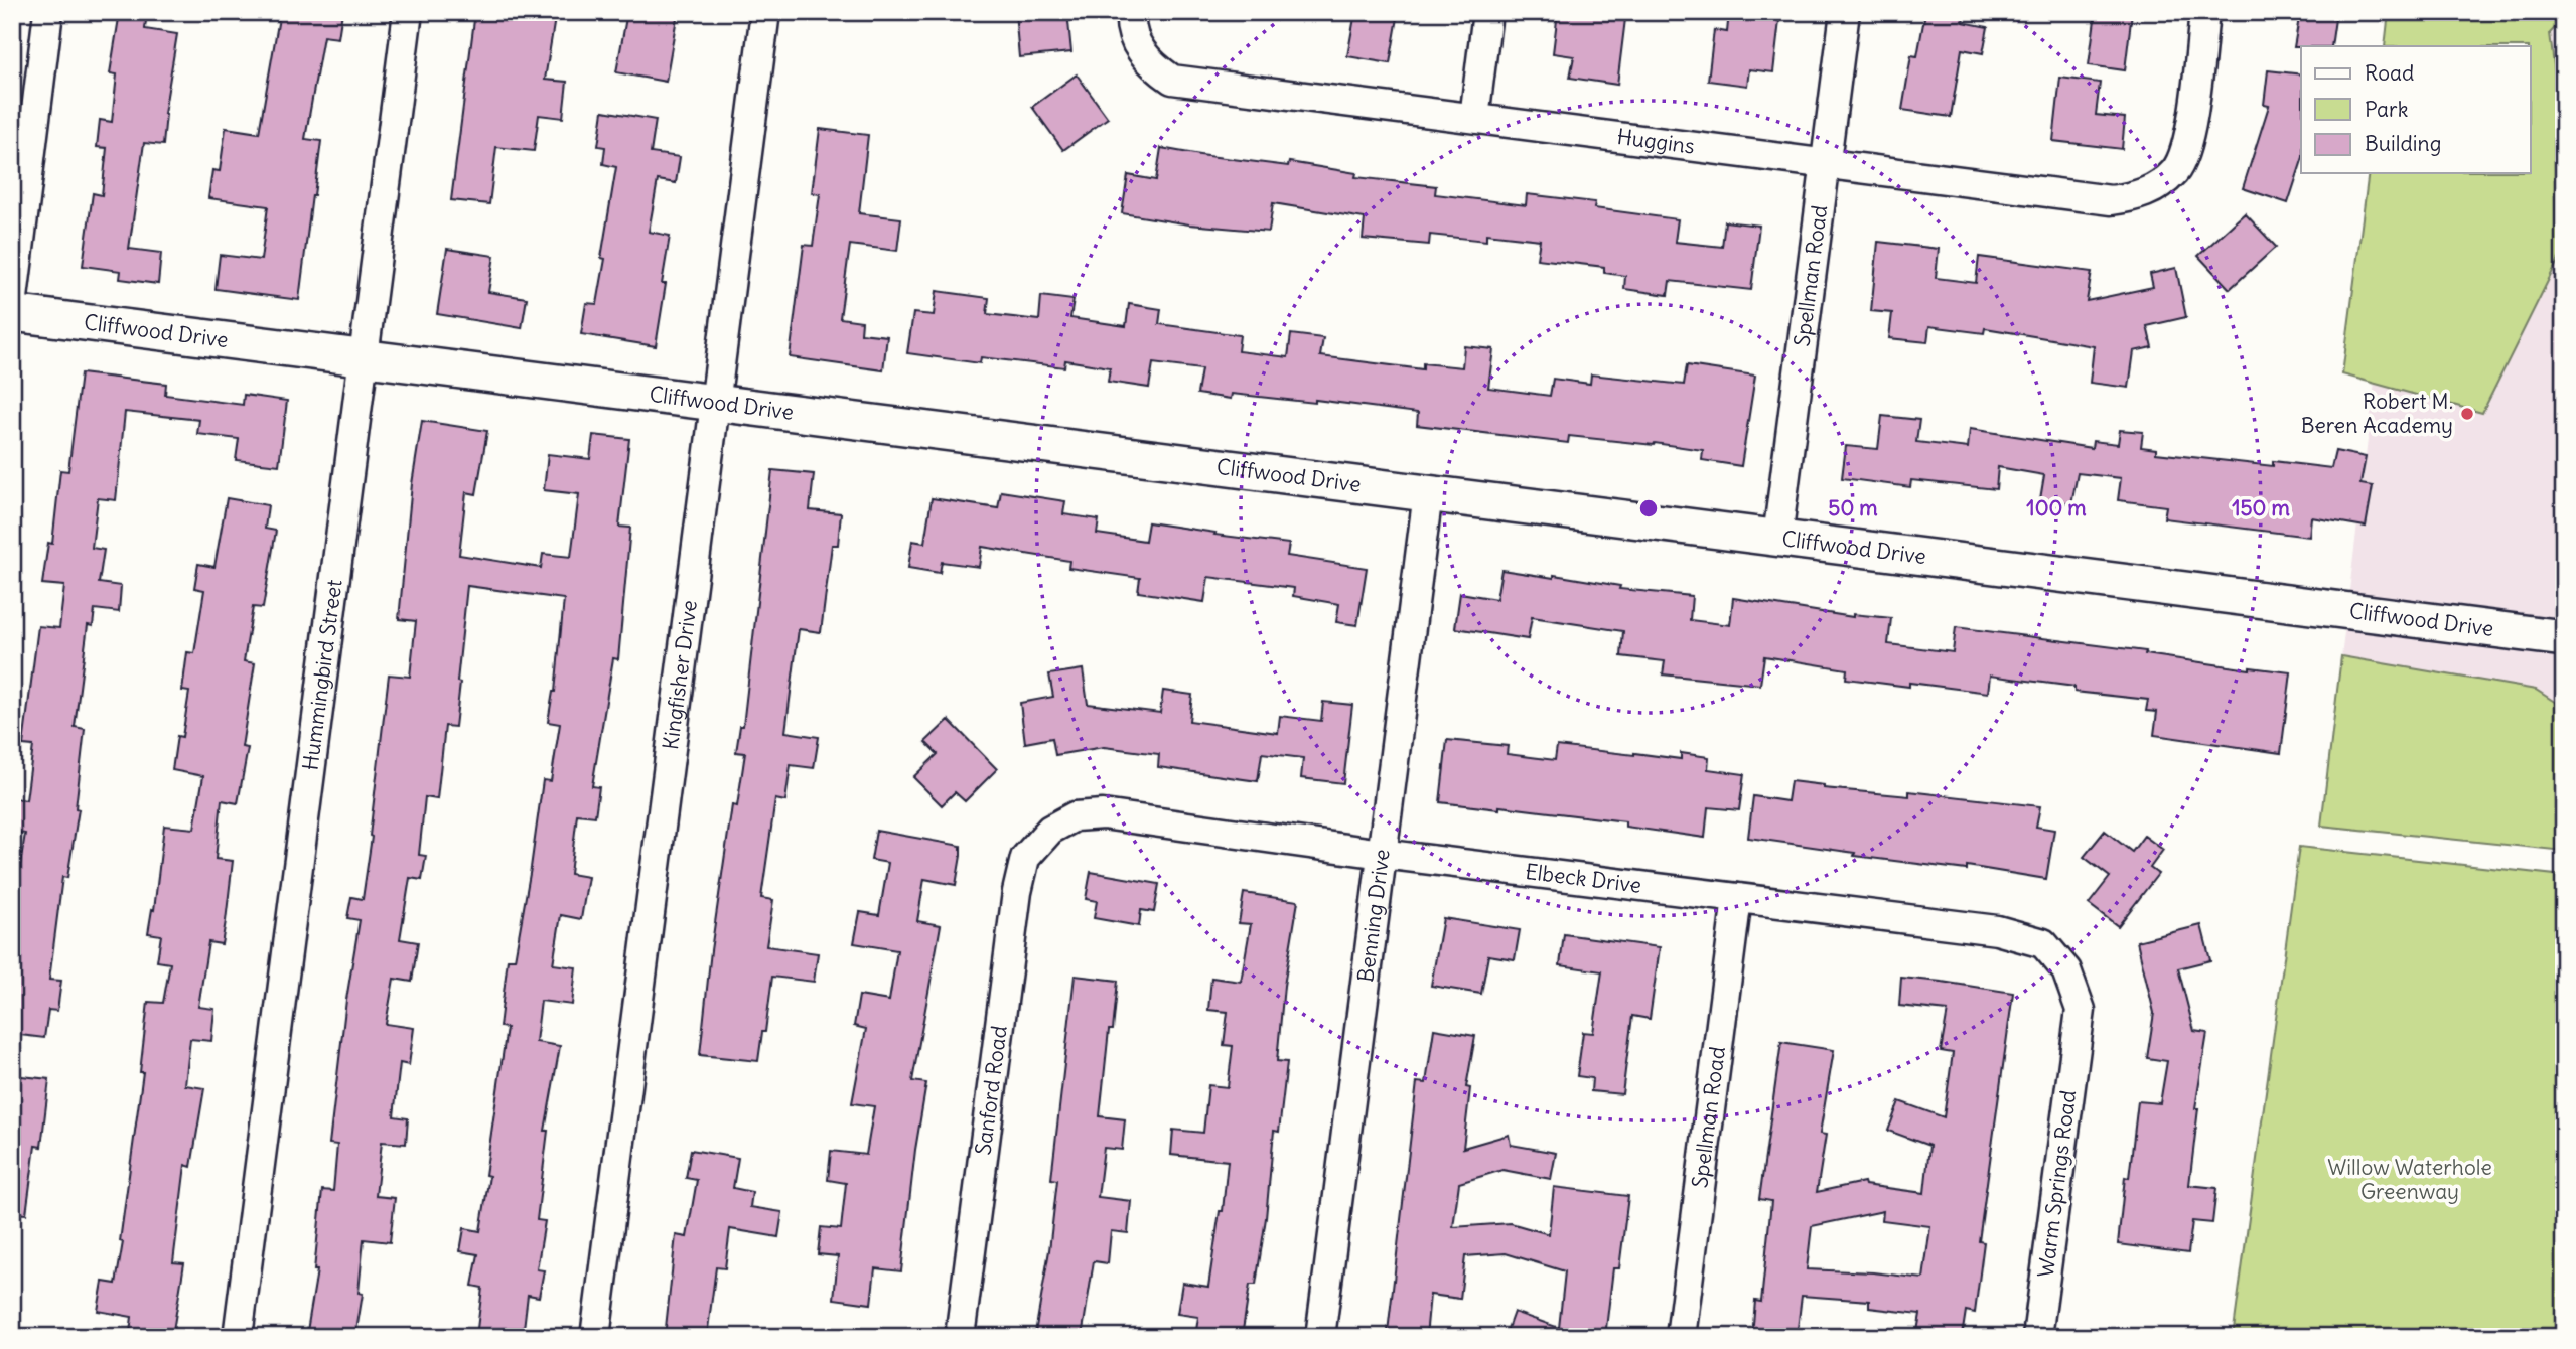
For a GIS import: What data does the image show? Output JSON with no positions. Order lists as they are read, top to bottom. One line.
{"streets":{"street":["Huggins","Spellman Road","Cliffwood Drive","Hummingbird Street","Kingfisher Drive","Elbeck Drive","Benning Drive","Sanford Road","Warm Springs Road"]},"crossings":[["Huggins","Spellman Road"],["Spellman Road","Cliffwood Drive"],["Spellman Road","Elbeck Drive"],["Cliffwood Drive","Hummingbird Street"],["Cliffwood Drive","Kingfisher Drive"],["Cliffwood Drive","Benning Drive"],["Elbeck Drive","Benning Drive"],["Elbeck Drive","Sanford Road"],["Elbeck Drive","Warm Springs Road"]],"parks":["Willow Waterhole Greenway"],"places":["Robert M. Beren Academy"],"legend":["Road","Park","Building"],"rings":["50 m","100 m","150 m"]}
